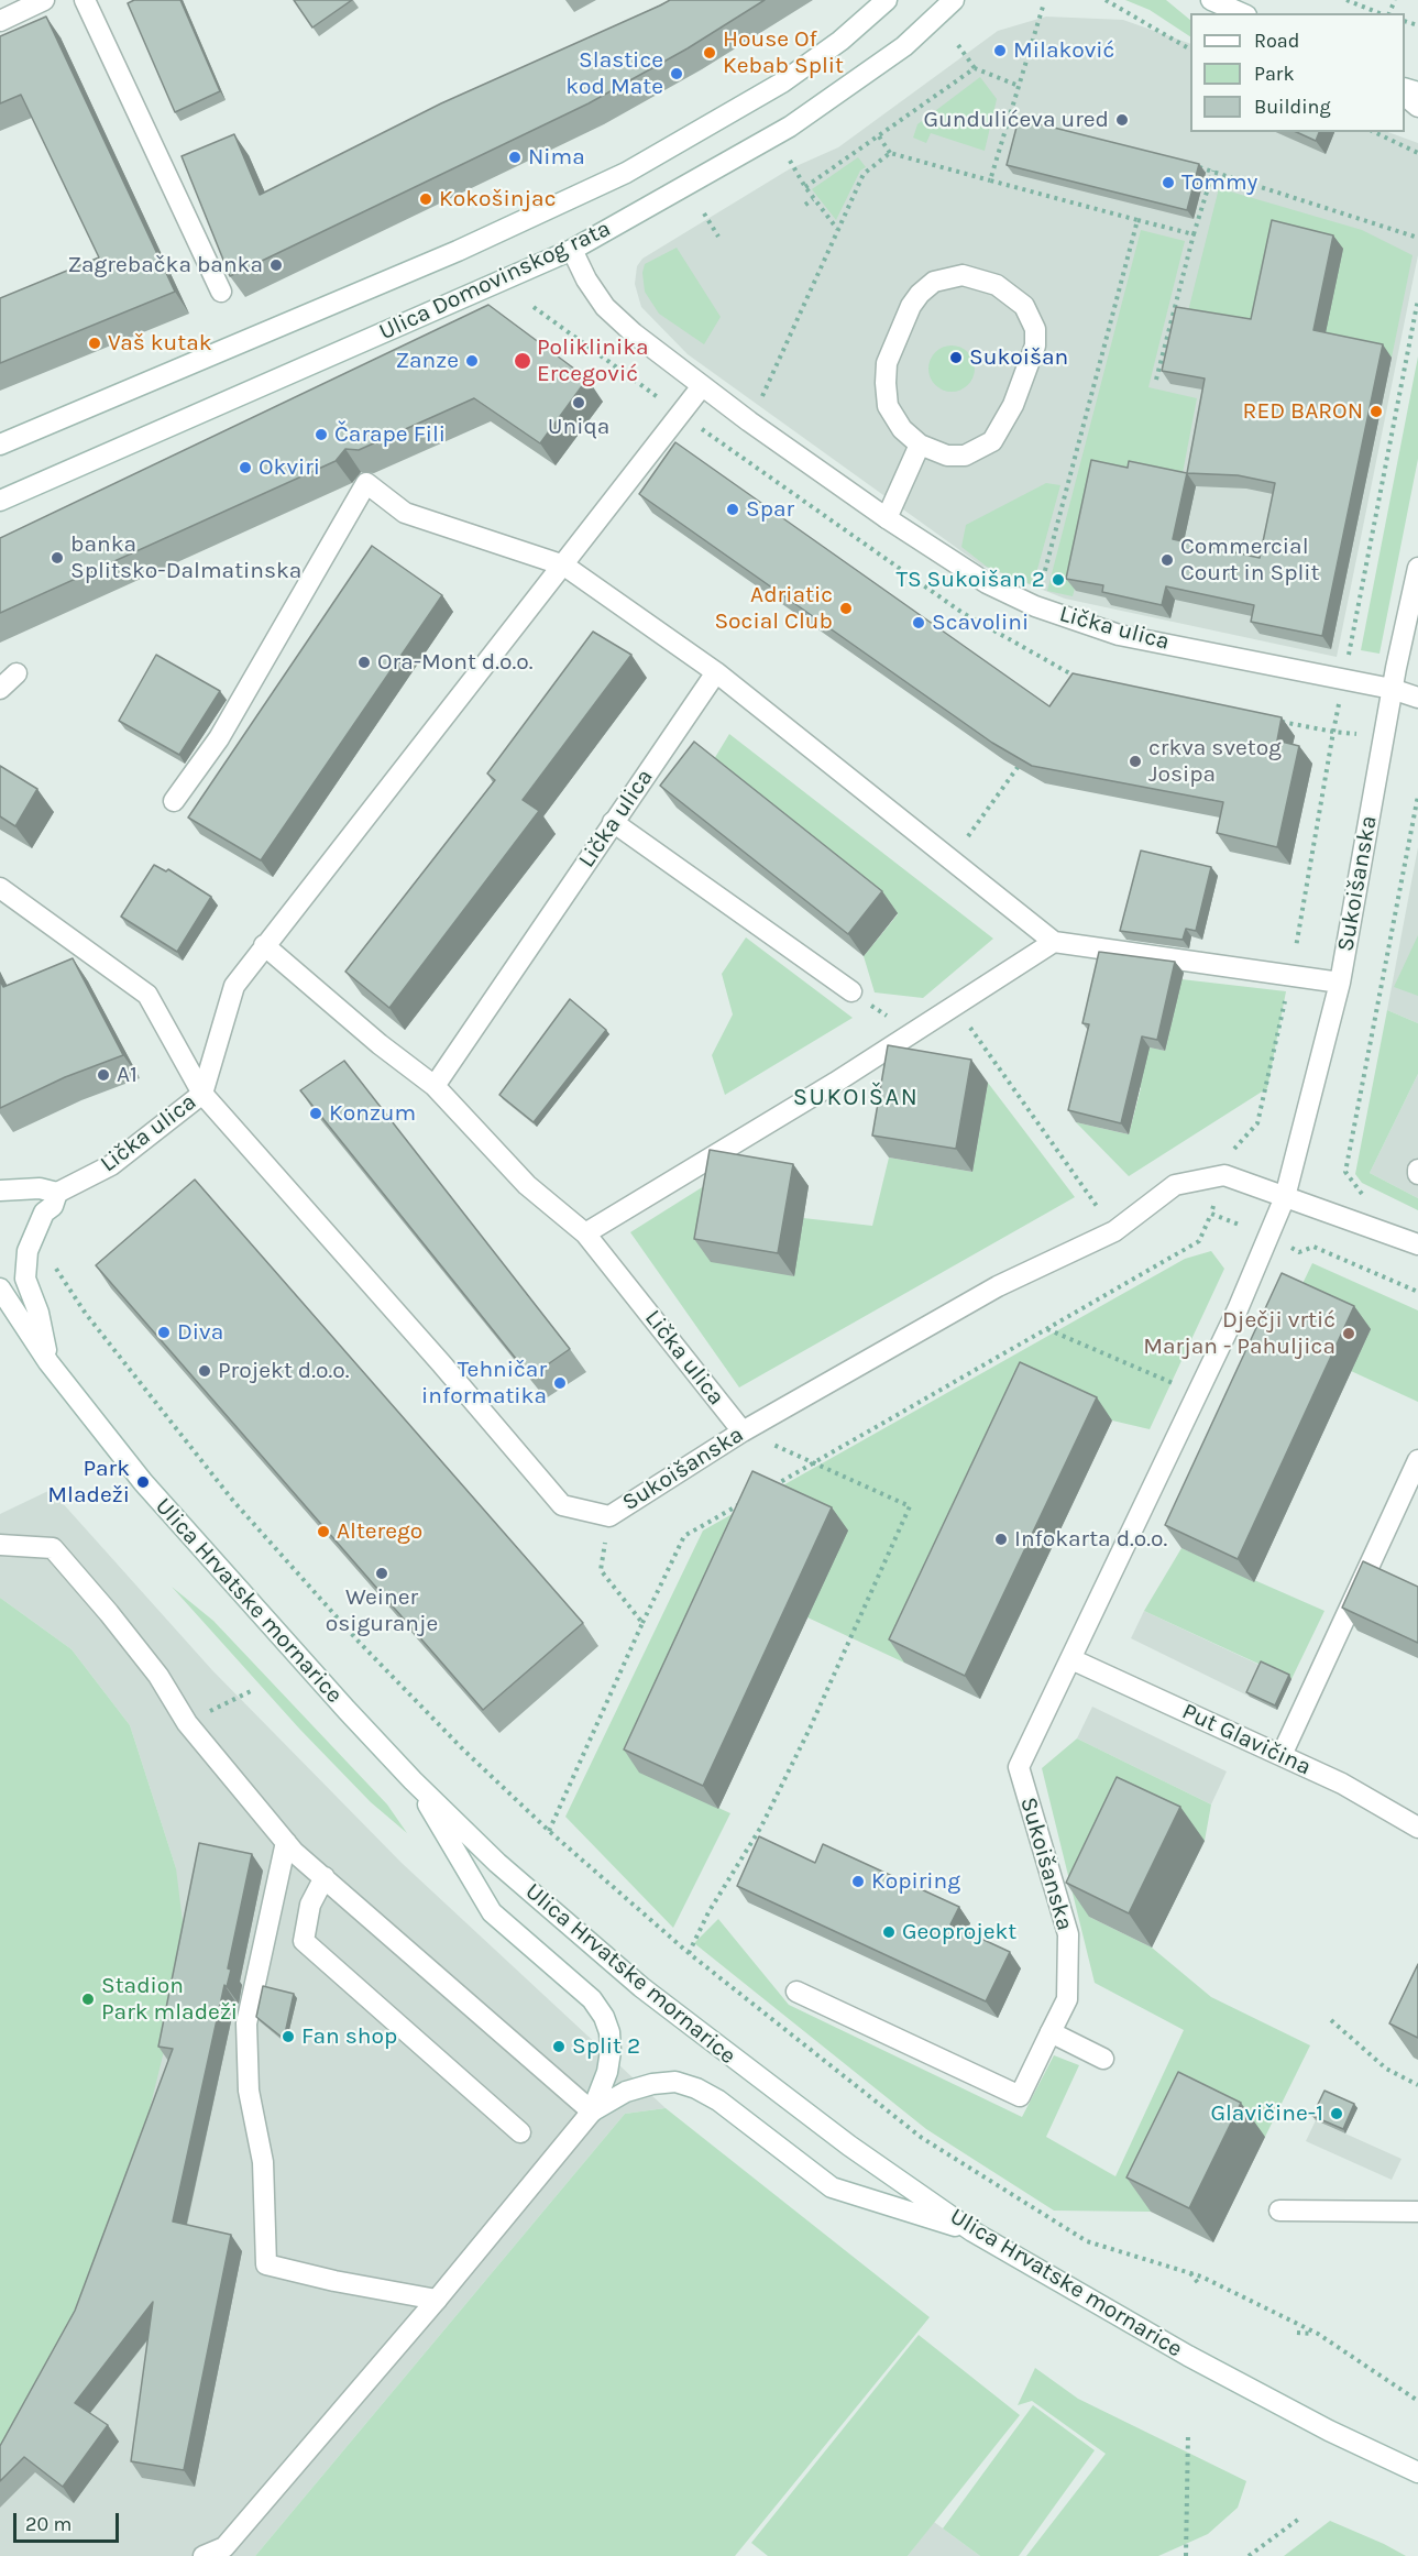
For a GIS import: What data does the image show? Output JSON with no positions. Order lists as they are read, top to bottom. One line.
{"streets":{"street":["Ulica Domovinskog rata","Lička ulica","Sukoišanska","Ulica Hrvatske mornarice","Put Glavičina"]},"crossings":[["Ulica Domovinskog rata","Lička ulica"],["Lička ulica","Sukoišanska"],["Sukoišanska","Put Glavičina"]],"districts":["SUKOIŠAN"],"places":["Milaković","House Of Kebab Split","Slastice kod Mate","Gundulićeva ured","Nima","Tommy","Kokošinjac","Zagrebačka banka","Vaš kutak","Sukoišan","Zanze","Poliklinika Ercegović","Uniqa","RED BARON","Čarape Fili","Okviri","Spar","banka Splitsko-Dalmatinska","Commercial Court in Split","TS Sukoišan 2","Adriatic Social Club","Scavolini","Ora-Mont d.o.o.","crkva svetog Josipa","A1","Konzum","Diva","Dječji vrtić Marjan - Pahuljica","Projekt d.o.o.","Tehničar informatika","Park Mladeži","Alterego","Infokarta d.o.o.","Weiner osiguranje","Kopiring","Geoprojekt","Stadion Park mladeži","Fan shop","Split 2","Glavičine-1"],"legend":["Road","Park","Building"],"scale_bar":"20 m"}
